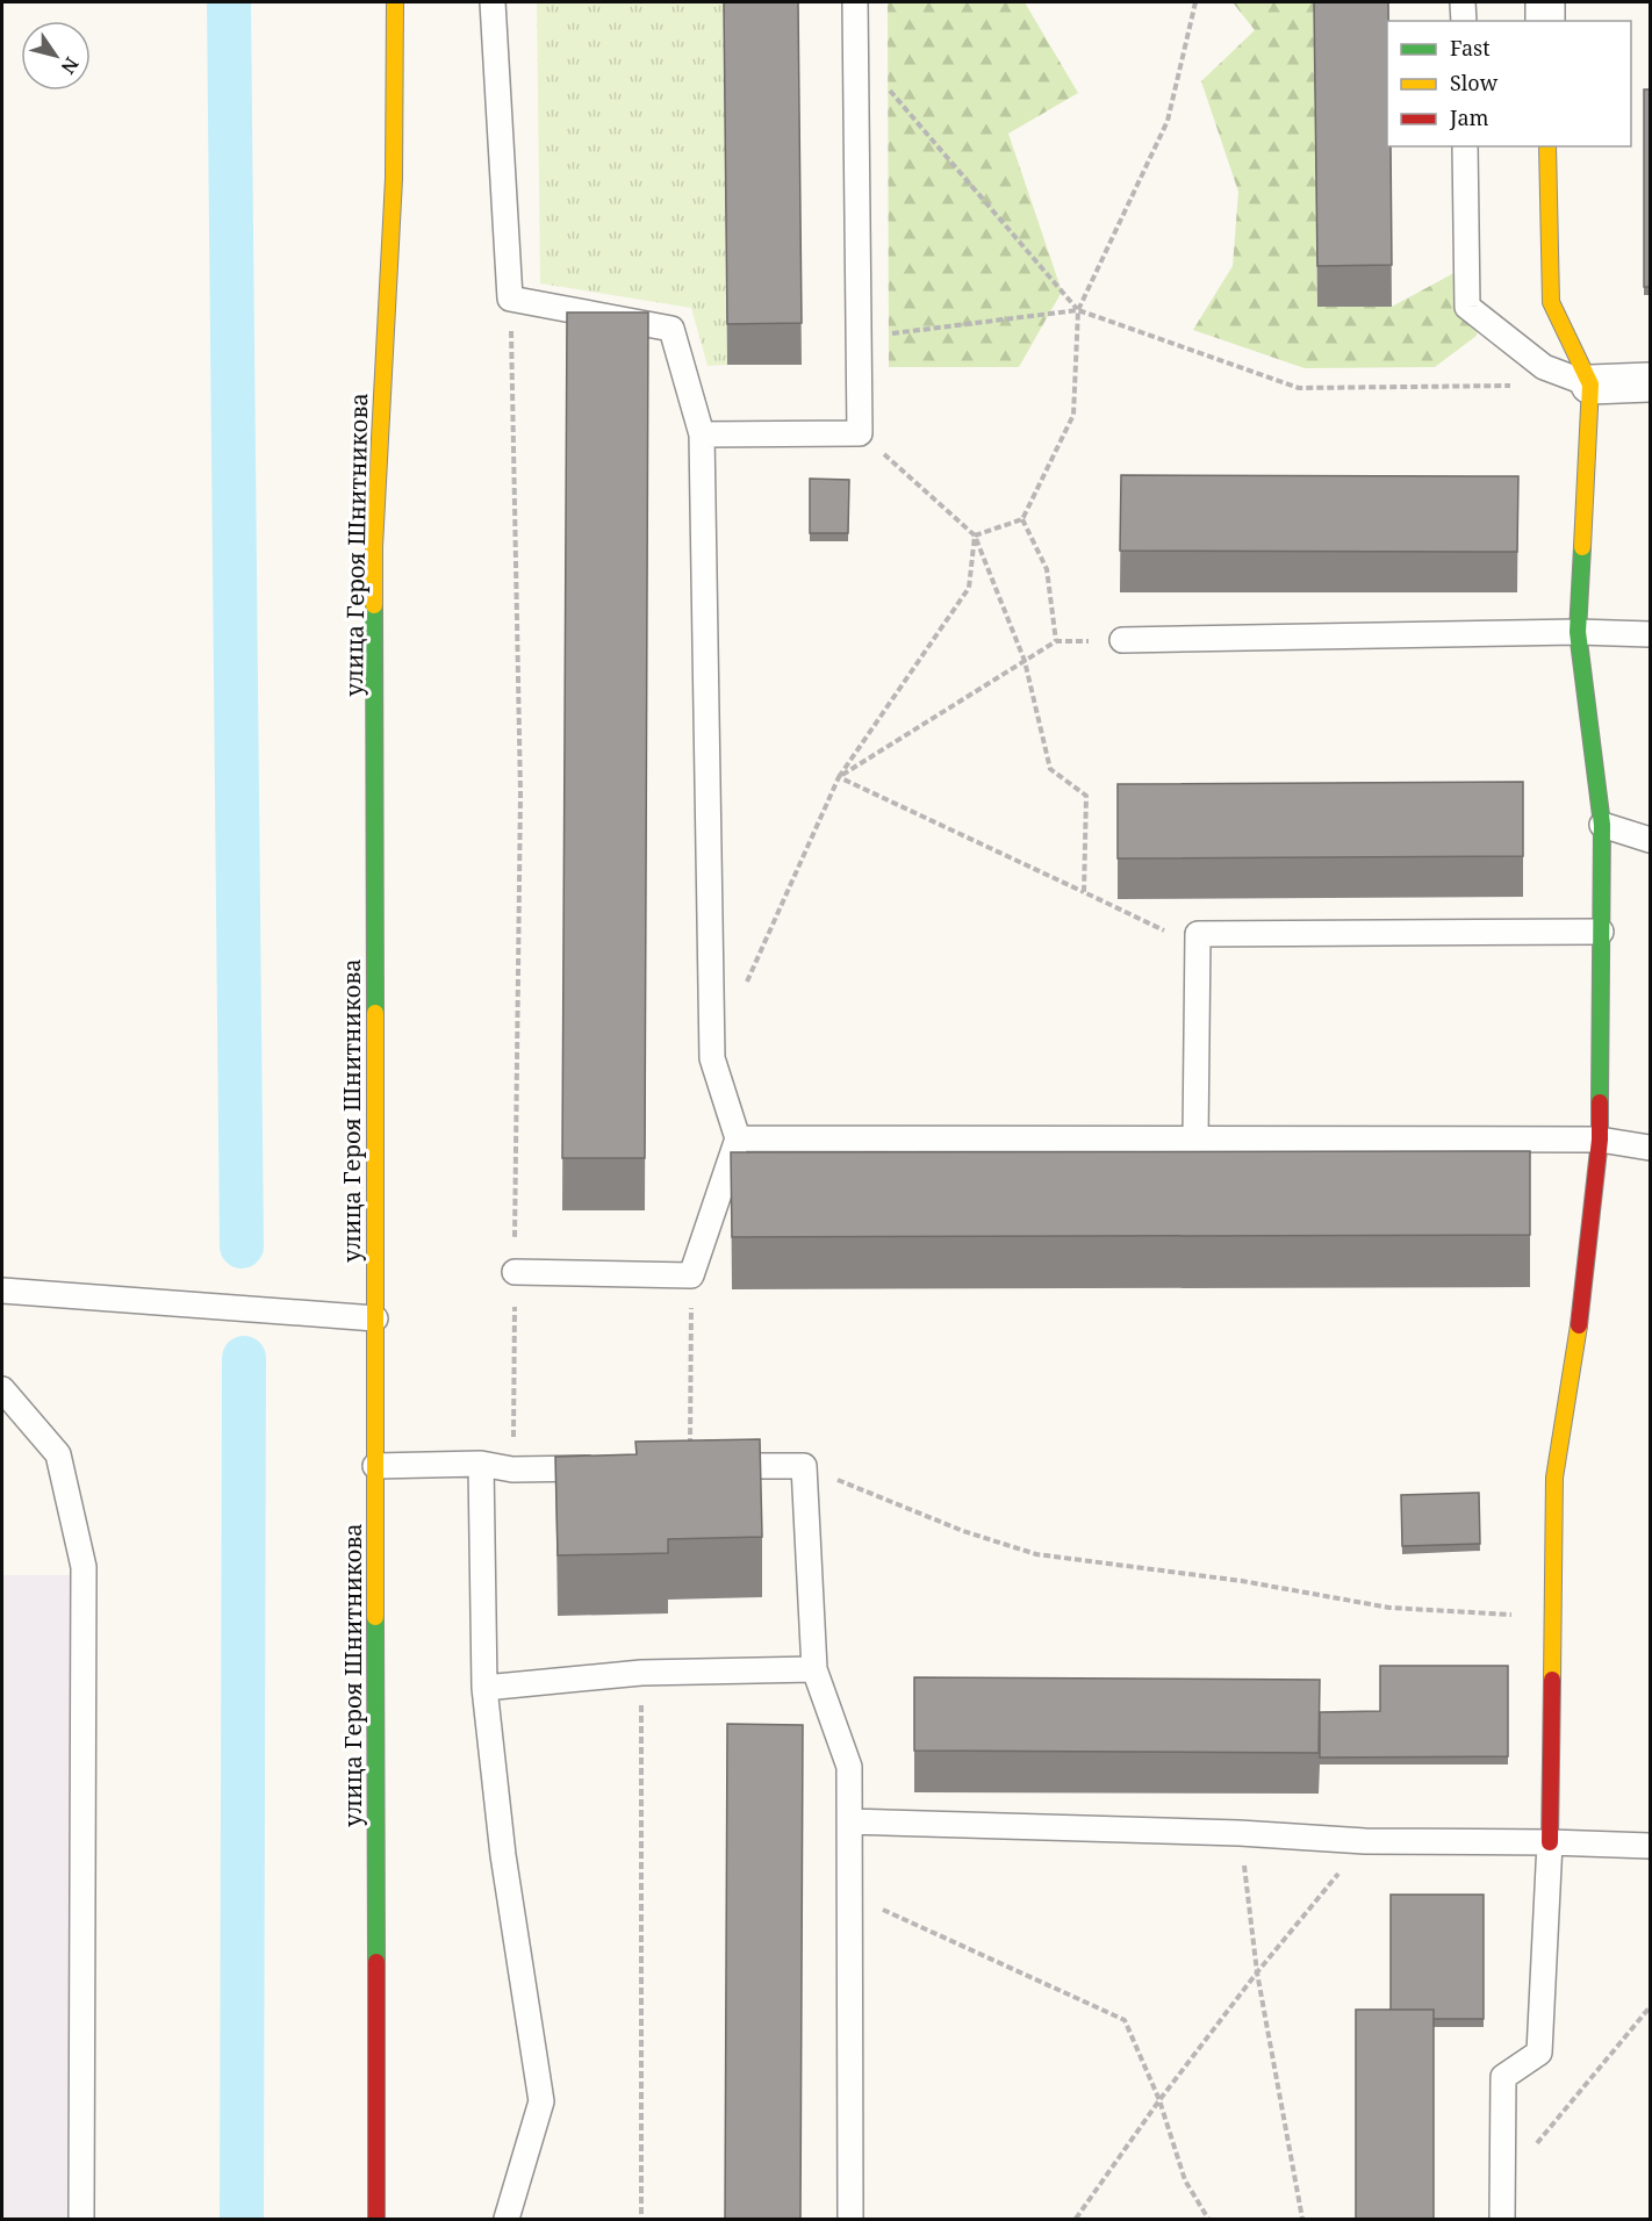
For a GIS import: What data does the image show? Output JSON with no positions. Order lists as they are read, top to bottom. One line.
{"streets":{"street":["улица Героя Шнитникова"]},"legend":["Fast","Slow","Jam"],"north":"bottom right"}
